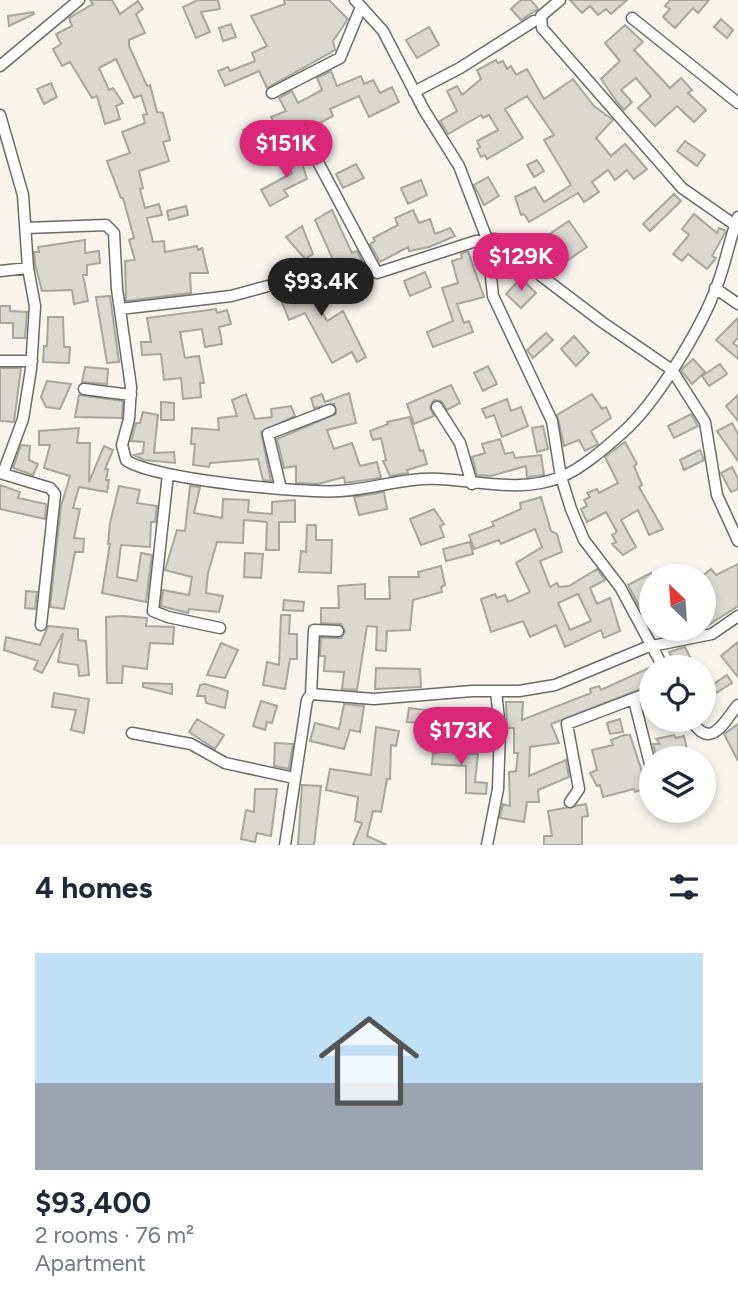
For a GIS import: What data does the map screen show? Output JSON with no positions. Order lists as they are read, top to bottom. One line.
{"north":"top left","page":{"price":["$151K","$129K","$93.4K","$173K"],"heading":"4 homes","list":[{"name":"$93,400","note":"2 rooms · 76 m² · Apartment"}]}}
